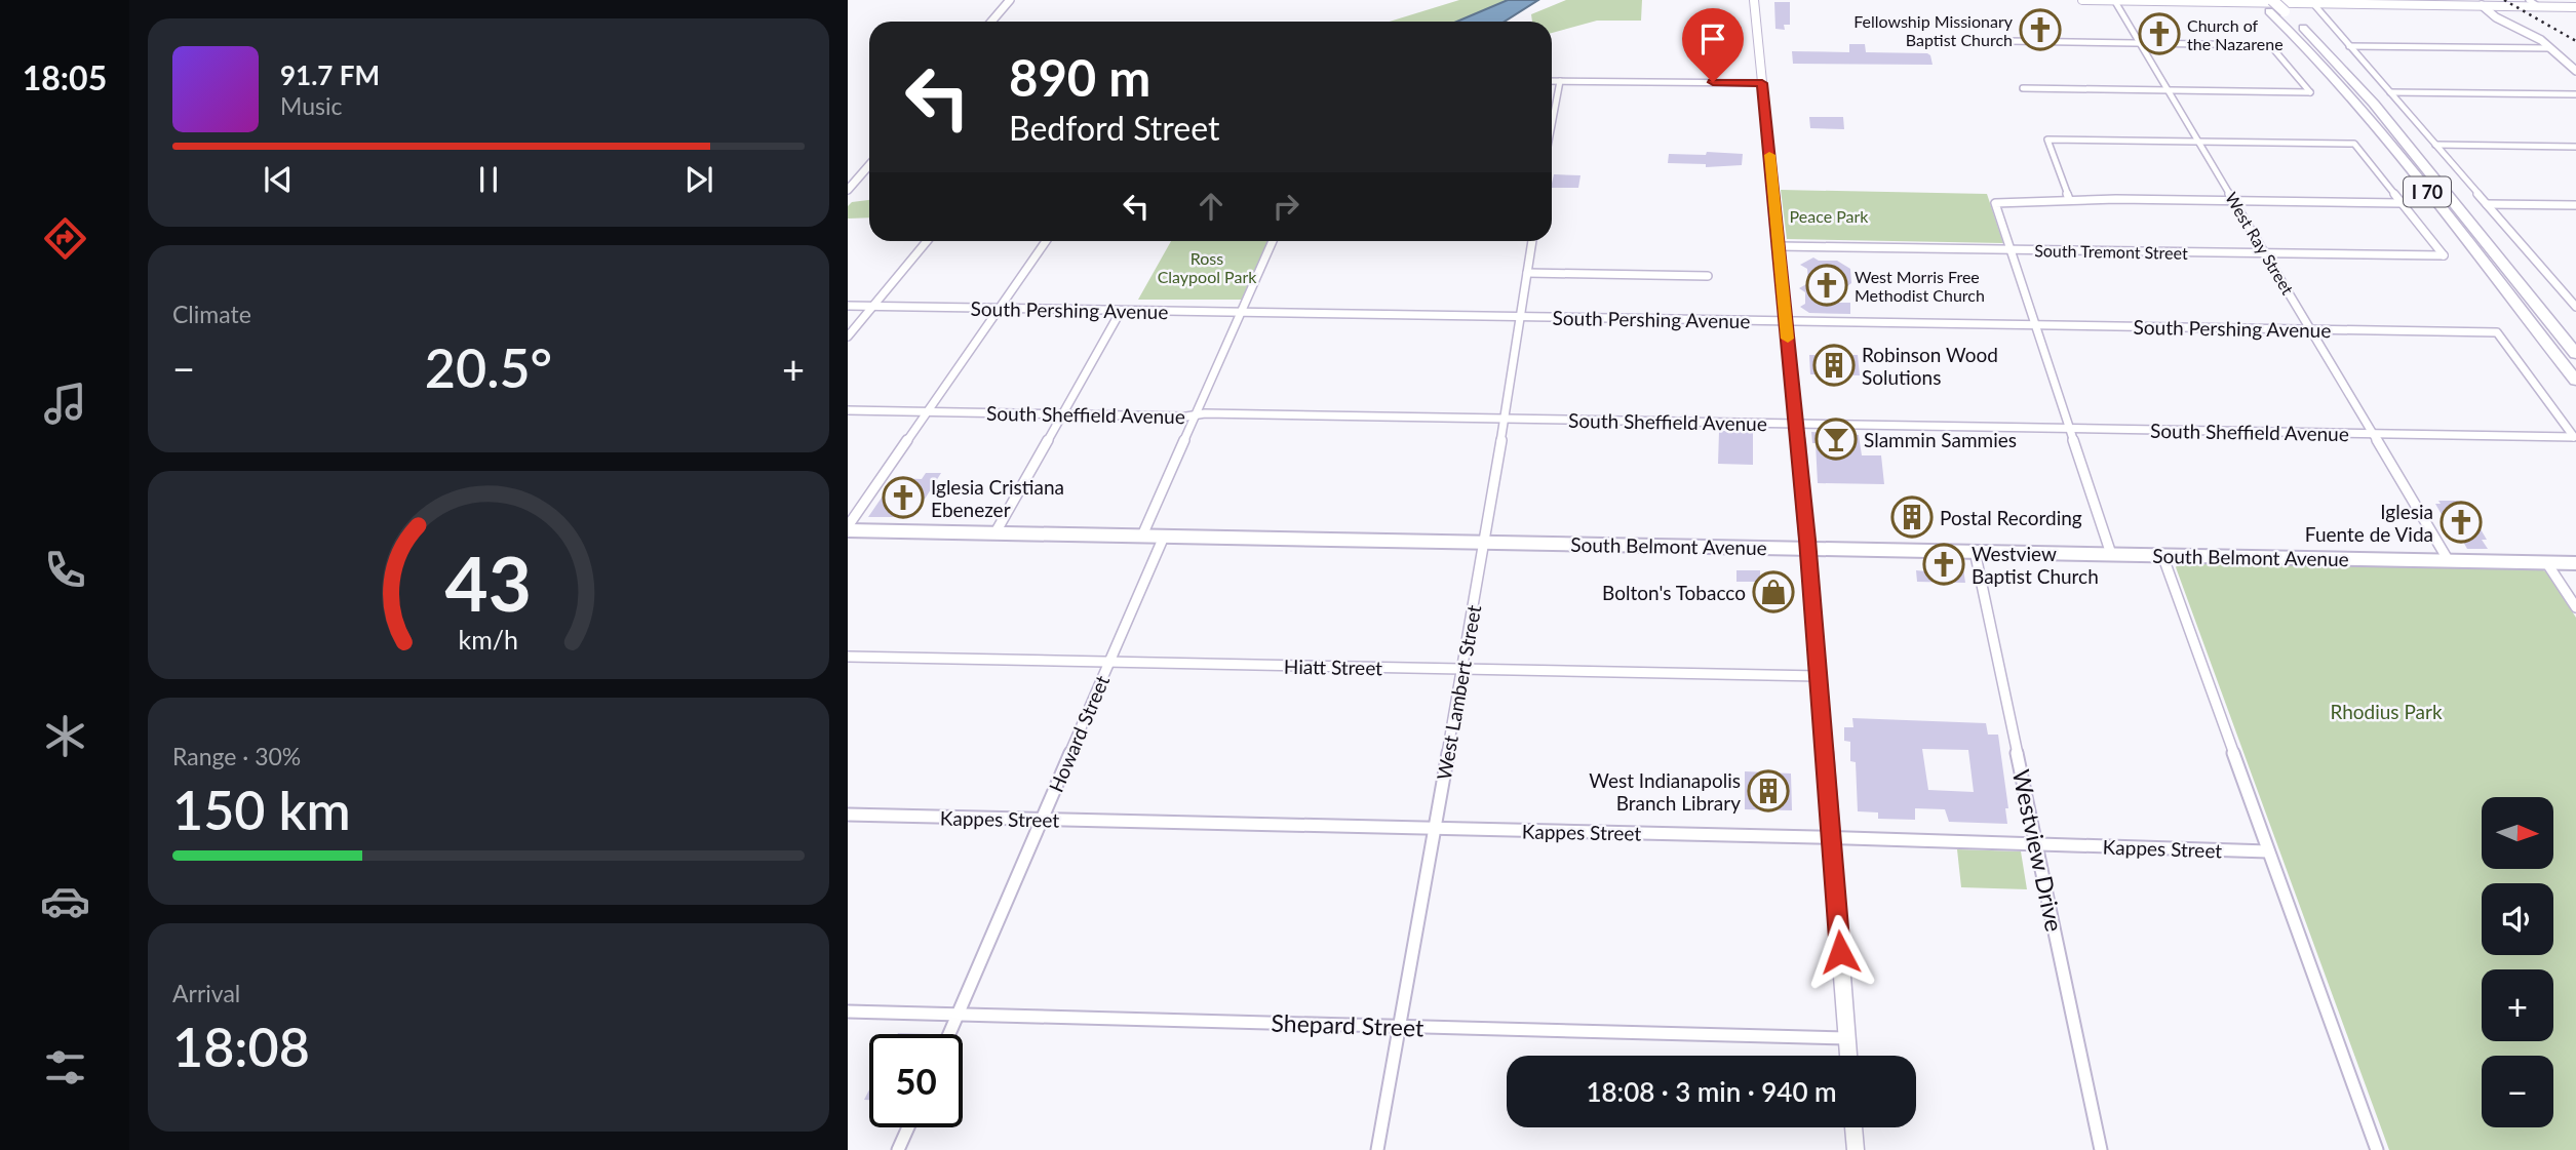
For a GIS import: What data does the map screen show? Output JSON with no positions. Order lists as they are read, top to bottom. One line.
{"streets":{"highway":["I 70"],"main road":["South Belmont Avenue"],"street":["West Ray Street","South Tremont Street","South Pershing Avenue","South Sheffield Avenue","Hiatt Street","West Lambert Street","Howard Street","Kappes Street","Westview Drive","Shepard Street"]},"crossings":[["West Ray Street","South Tremont Street"],["West Ray Street","South Pershing Avenue"],["West Ray Street","South Sheffield Avenue"],["West Ray Street","South Belmont Avenue"],["South Pershing Avenue","South Sheffield Avenue"],["South Pershing Avenue","West Lambert Street"],["South Sheffield Avenue","West Lambert Street"],["South Belmont Avenue","West Lambert Street"],["South Belmont Avenue","Howard Street"],["South Belmont Avenue","Westview Drive"],["Hiatt Street","West Lambert Street"],["Hiatt Street","Howard Street"],["West Lambert Street","Kappes Street"],["West Lambert Street","Shepard Street"],["Howard Street","Kappes Street"],["Howard Street","Shepard Street"],["Kappes Street","Westview Drive"]],"parks":["Peace Park","Ross Claypool Park","Rhodius Park"],"places":{"church":["Fellowship Missionary Baptist Church","Church of the Nazarene","West Morris Free Methodist Church","Iglesia Cristiana Ebenezer","Iglesia Fuente de Vida","Westview Baptist Church"],"building":["Robinson Wood Solutions","Postal Recording","West Indianapolis Branch Library"],"bar":["Slammin Sammies"],"shop":["Bolton's Tobacco"]},"north":"right","page":{"tabs":"18:05","turn":["890 m","Bedford Street"],"song":["91.7 FM","Music"],"tile":["Climate",["Range · 30%","150 km"],["Arrival","18:08"]],"heat":["−","20.5°","+"],"map_buttons":["+","−"],"limit":"50","trip":"18:08 · 3 min · 940 m","gauge":["43","km/h"]}}
